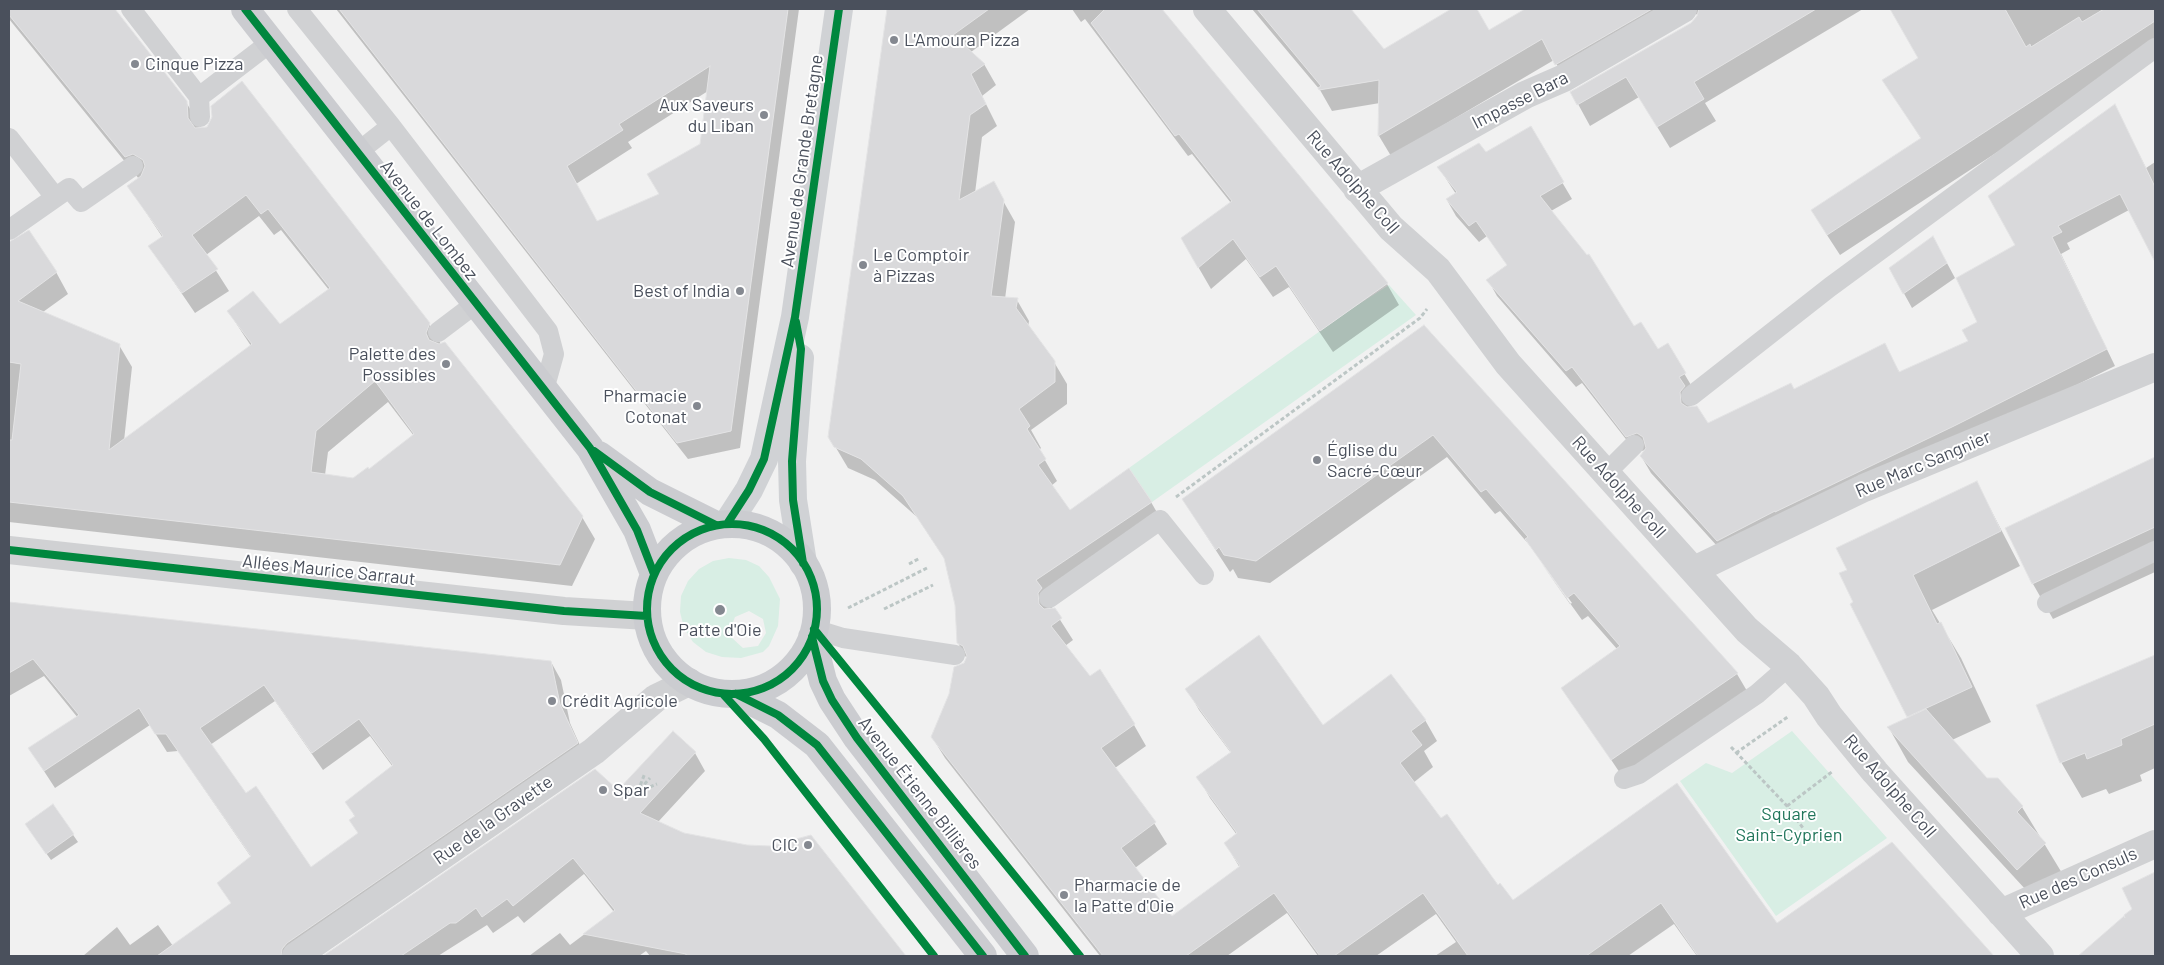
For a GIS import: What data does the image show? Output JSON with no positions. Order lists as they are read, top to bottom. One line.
{"streets":{"main road":["Avenue de Grande Bretagne","Avenue de Lombez","Avenue Étienne Billières"],"street":["Impasse Bara","Rue Adolphe Coll","Rue Marc Sangnier","Allées Maurice Sarraut","Rue de la Gravette","Rue des Consuls"]},"crossings":[["Impasse Bara","Rue Adolphe Coll"],["Avenue de Grande Bretagne","Avenue de Lombez"],["Avenue de Grande Bretagne","Allées Maurice Sarraut"],["Avenue de Grande Bretagne","Avenue Étienne Billières"],["Avenue de Grande Bretagne","Rue de la Gravette"],["Rue Adolphe Coll","Rue Marc Sangnier"],["Rue Adolphe Coll","Rue des Consuls"],["Avenue de Lombez","Allées Maurice Sarraut"],["Avenue de Lombez","Avenue Étienne Billières"],["Avenue de Lombez","Rue de la Gravette"],["Allées Maurice Sarraut","Avenue Étienne Billières"],["Allées Maurice Sarraut","Rue de la Gravette"],["Avenue Étienne Billières","Rue de la Gravette"]],"parks":["Square Saint-Cyprien"],"places":["L'Amoura Pizza","Cinque Pizza","Aux Saveurs du Liban","Le Comptoir à Pizzas","Best of India","Palette des Possibles","Pharmacie Cotonat","Église du Sacré-Cœur","Patte d'Oie","Crédit Agricole","Spar","CIC","Pharmacie de la Patte d'Oie"]}
